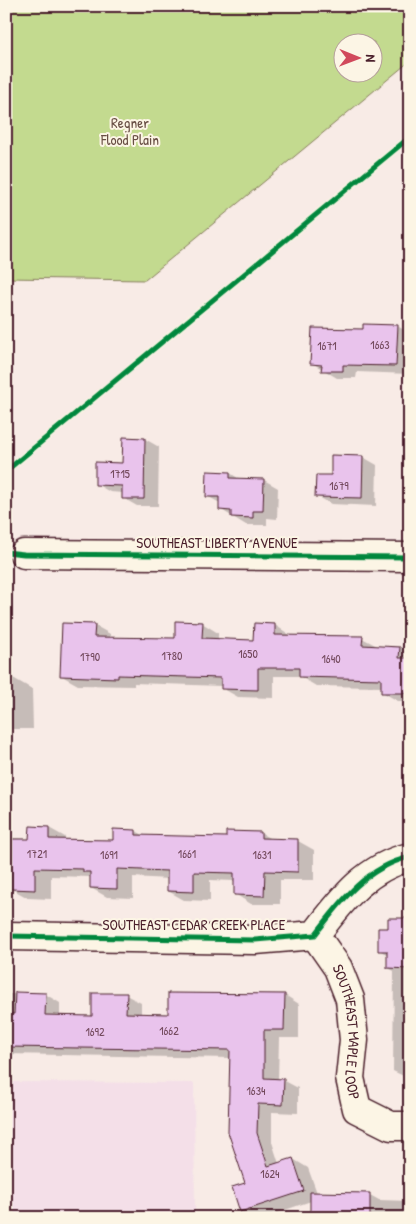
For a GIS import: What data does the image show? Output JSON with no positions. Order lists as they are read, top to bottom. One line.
{"streets":{"street":["SOUTHEAST LIBERTY AVENUE","SOUTHEAST CEDAR CREEK PLACE","SOUTHEAST MAPLE LOOP"]},"crossings":[["SOUTHEAST CEDAR CREEK PLACE","SOUTHEAST MAPLE LOOP"]],"parks":["Regner Flood Plain"],"house_numbers":["1663","1671","1715","1679","1650","1780","1790","1640","1721","1661","1691","1631","1662","1692","1634","1624"],"north":"right"}
